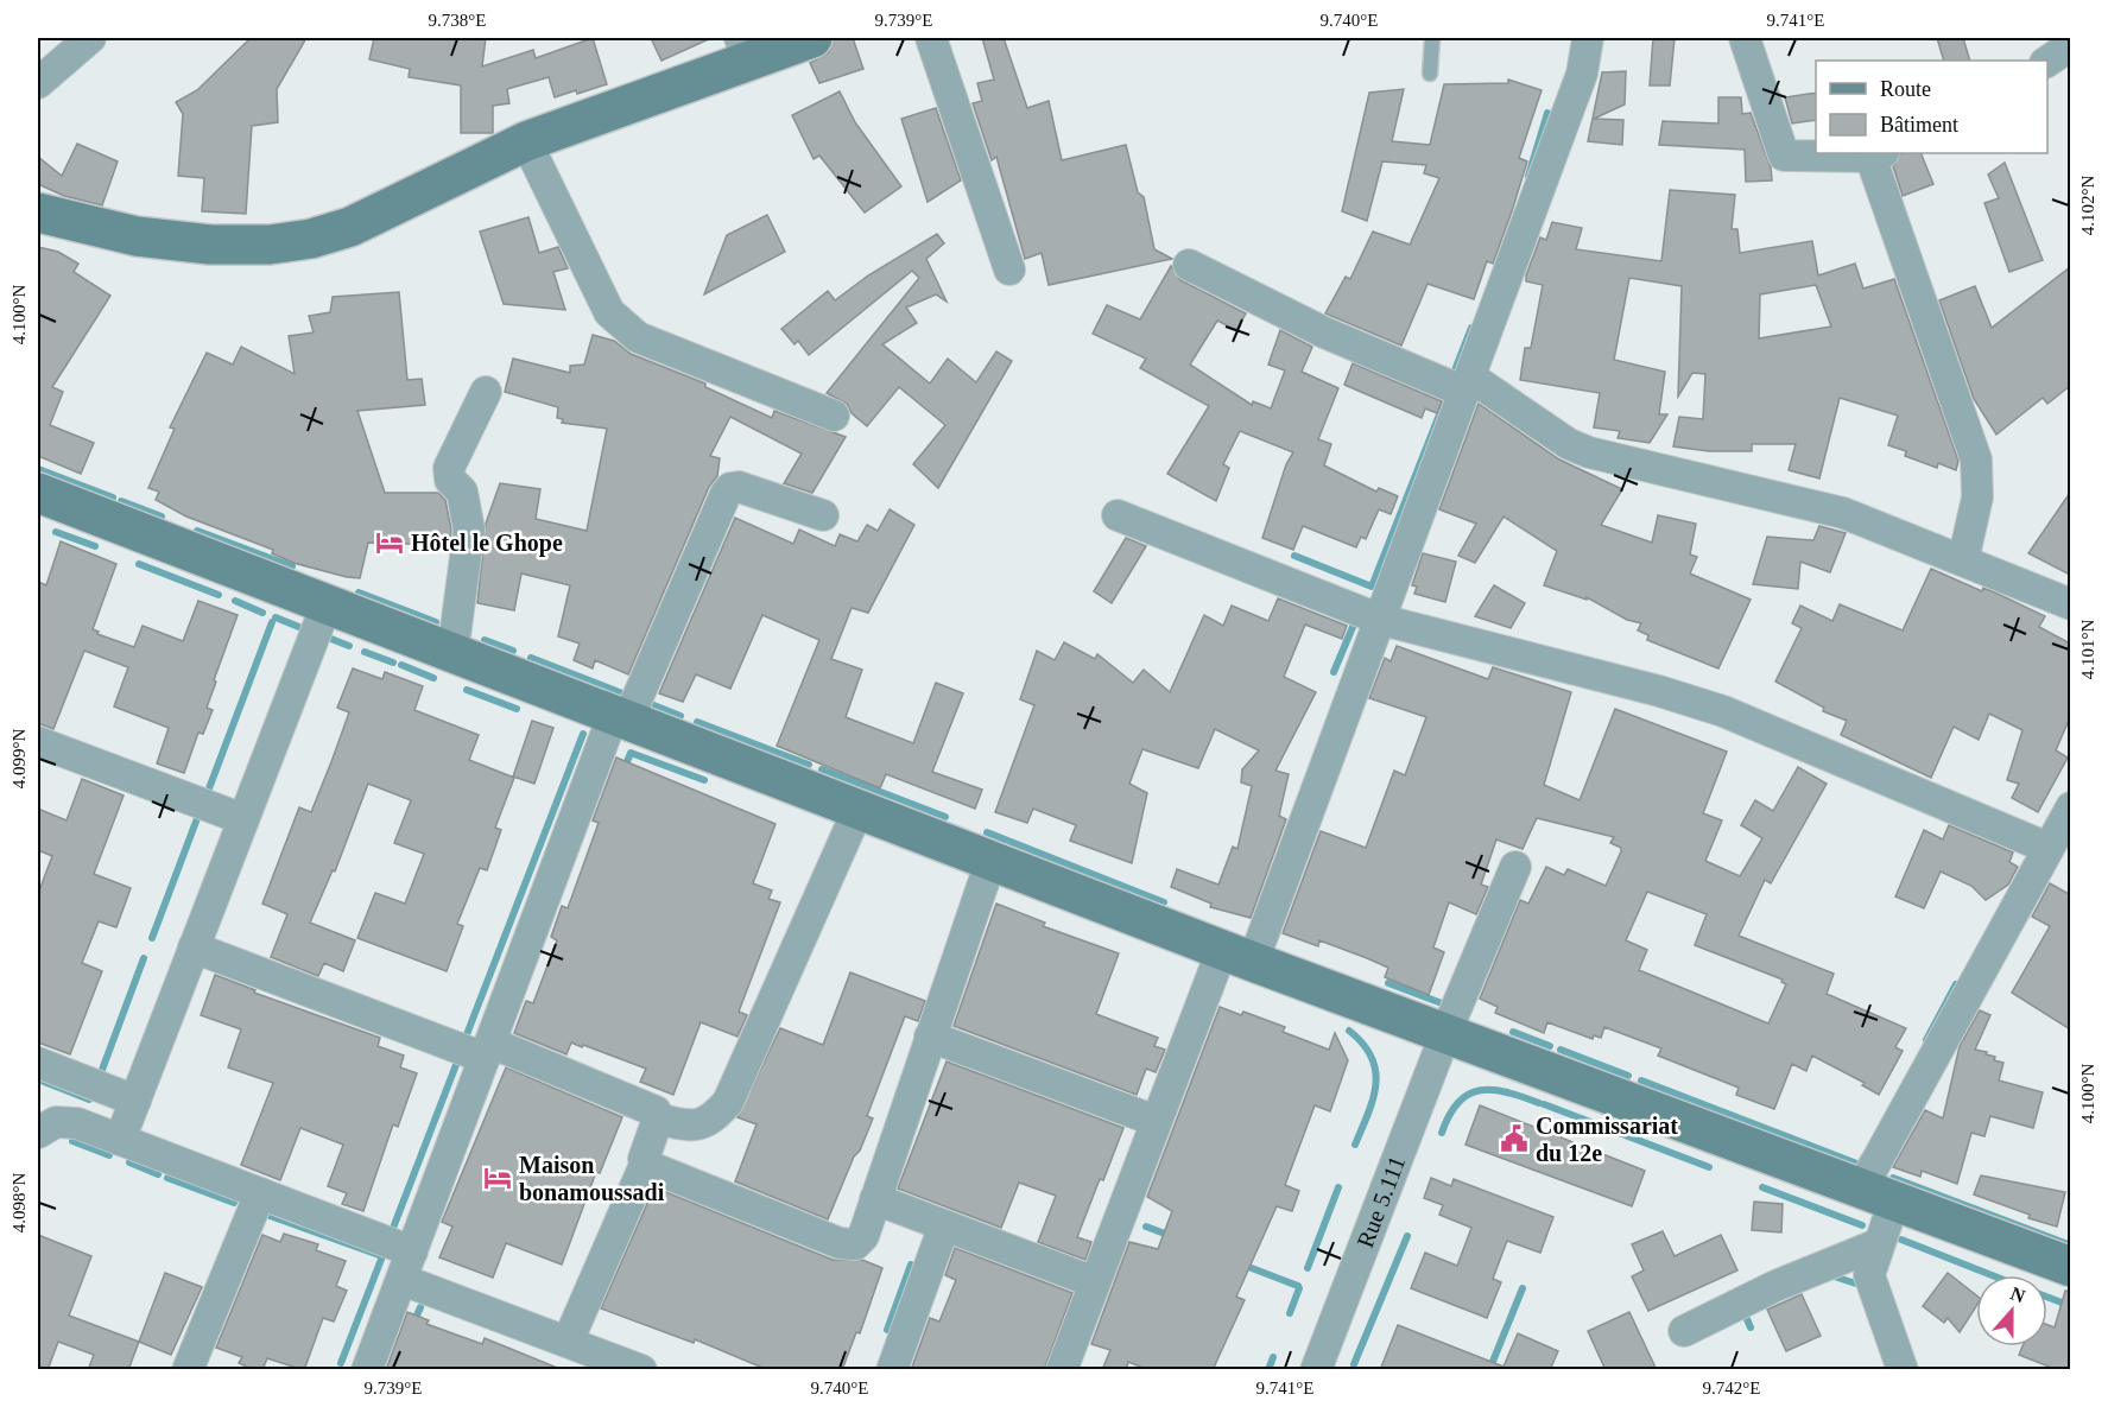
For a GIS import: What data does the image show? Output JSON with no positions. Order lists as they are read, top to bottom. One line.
{"streets":{"street":["Rue 5.111"]},"places":{"hotel":["Hôtel le Ghope","Maison bonamoussadi"],"public building":["Commissariat du 12e"]},"legend":["Route","Bâtiment"],"north":"top","coordinates":["9.738°E","9.739°E","9.740°E","9.741°E","4.102°N","4.100°N","4.101°N","4.099°N","4.098°N","9.742°E"]}
